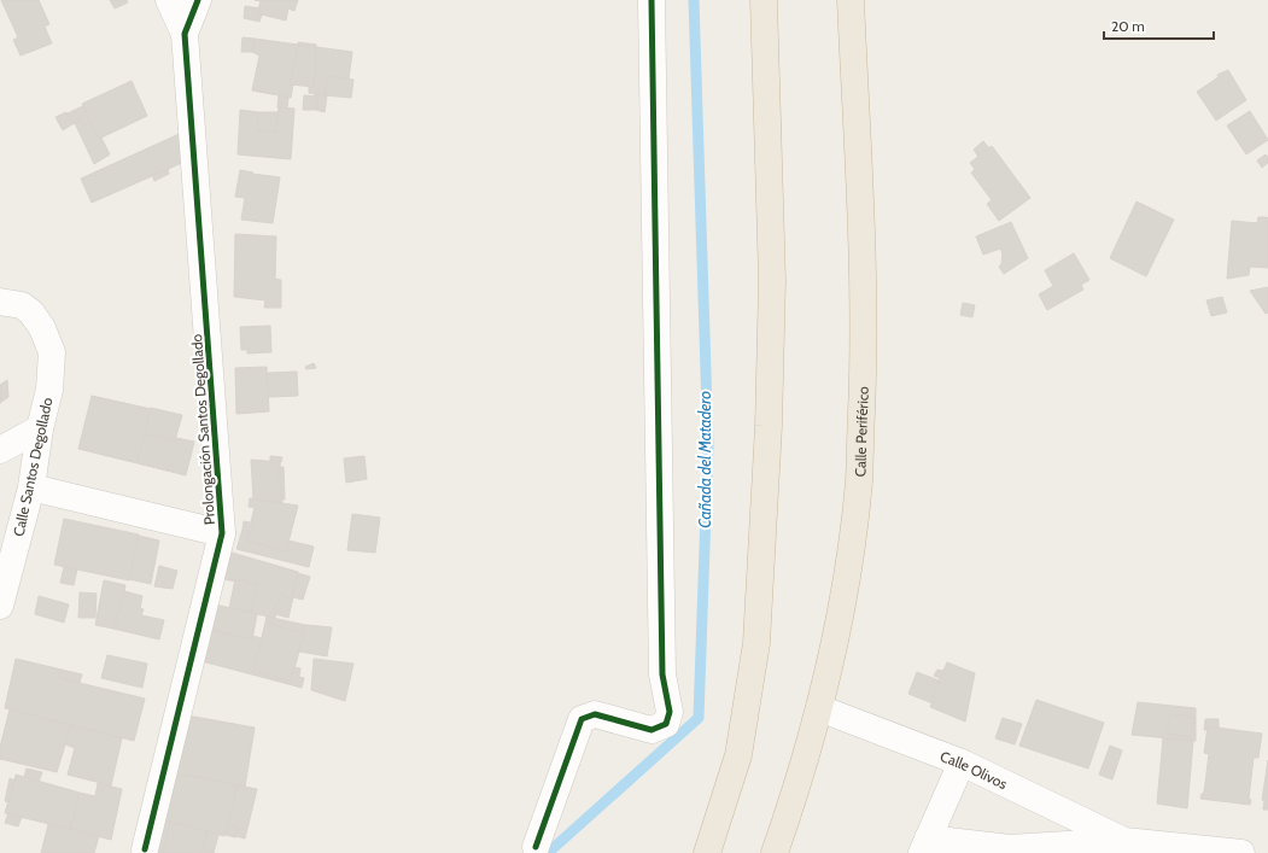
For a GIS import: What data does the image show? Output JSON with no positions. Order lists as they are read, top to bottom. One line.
{"streets":{"highway":["Calle Periférico"],"street":["Prolongación Santos Degollado","Calle Santos Degollado","Calle Olivos"]},"crossings":[["Calle Periférico","Calle Olivos"]],"water":["Cañada del Matadero"],"scale_bar":"20 m"}
